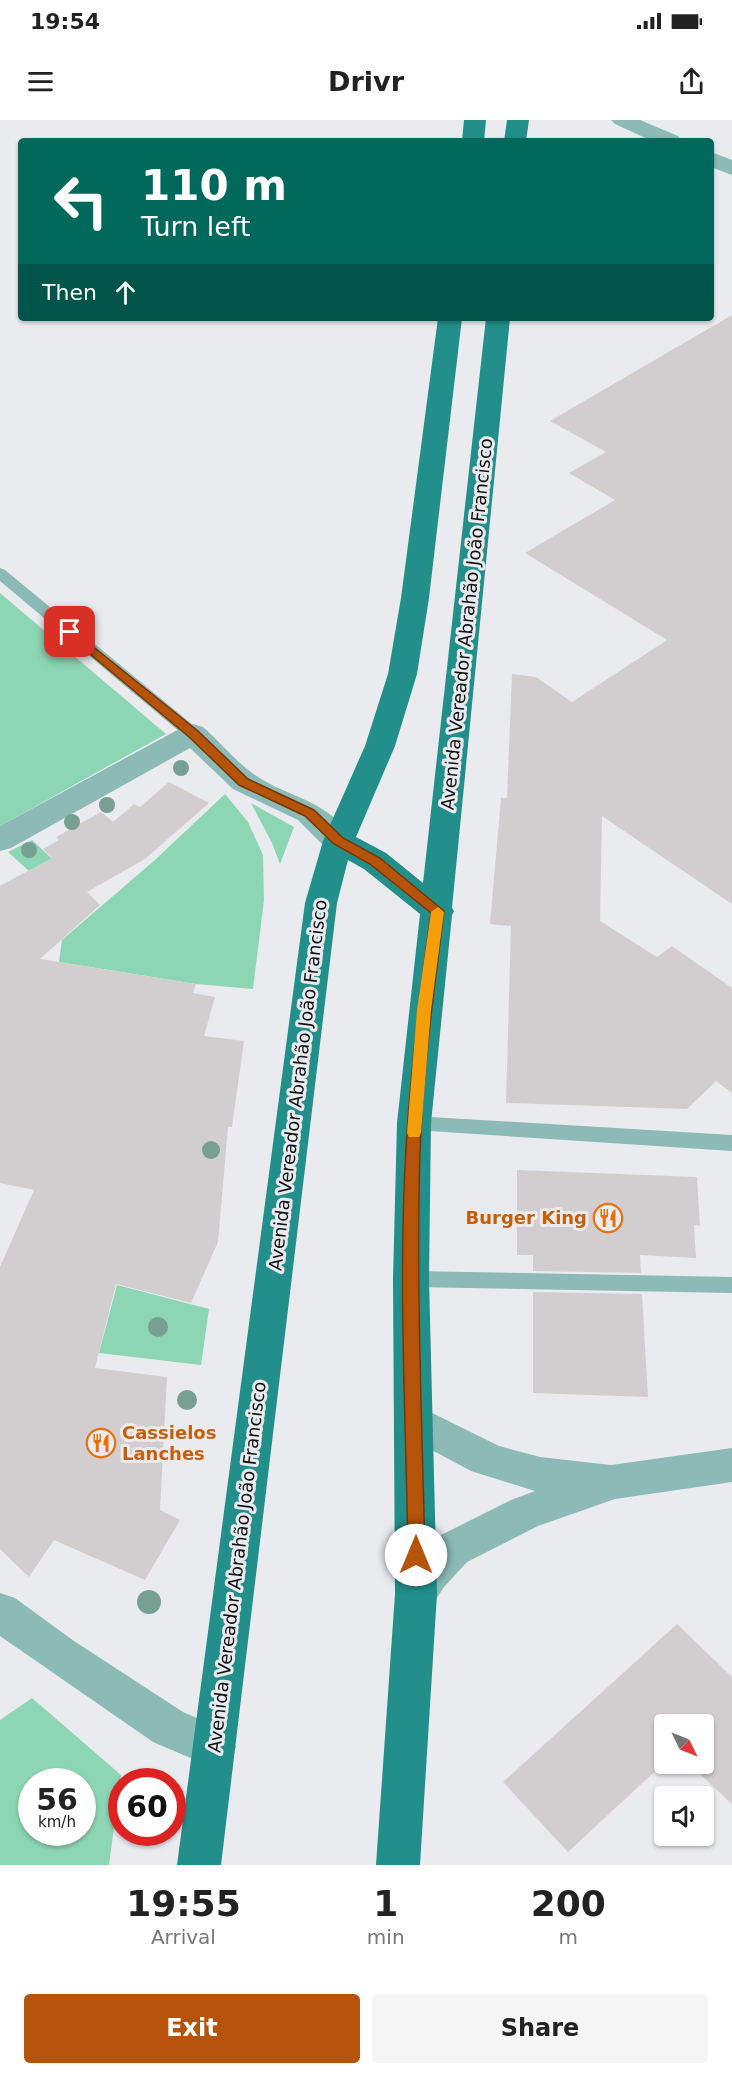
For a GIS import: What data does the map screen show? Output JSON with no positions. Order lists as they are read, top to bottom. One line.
{"streets":{"main road":["Avenida Vereador Abrahão João Francisco"]},"places":{"restaurant":["Burger King","Cassielos Lanches"]},"north":"bottom right","page":{"status":"19:54","header":"Drivr","turn":["110 m","Turn left"],"then":"Then","speed":"56 km/h","limit":"60","eta":["19:55","Arrival","1","min","200","m"],"buttons":["Exit","Share"]}}
